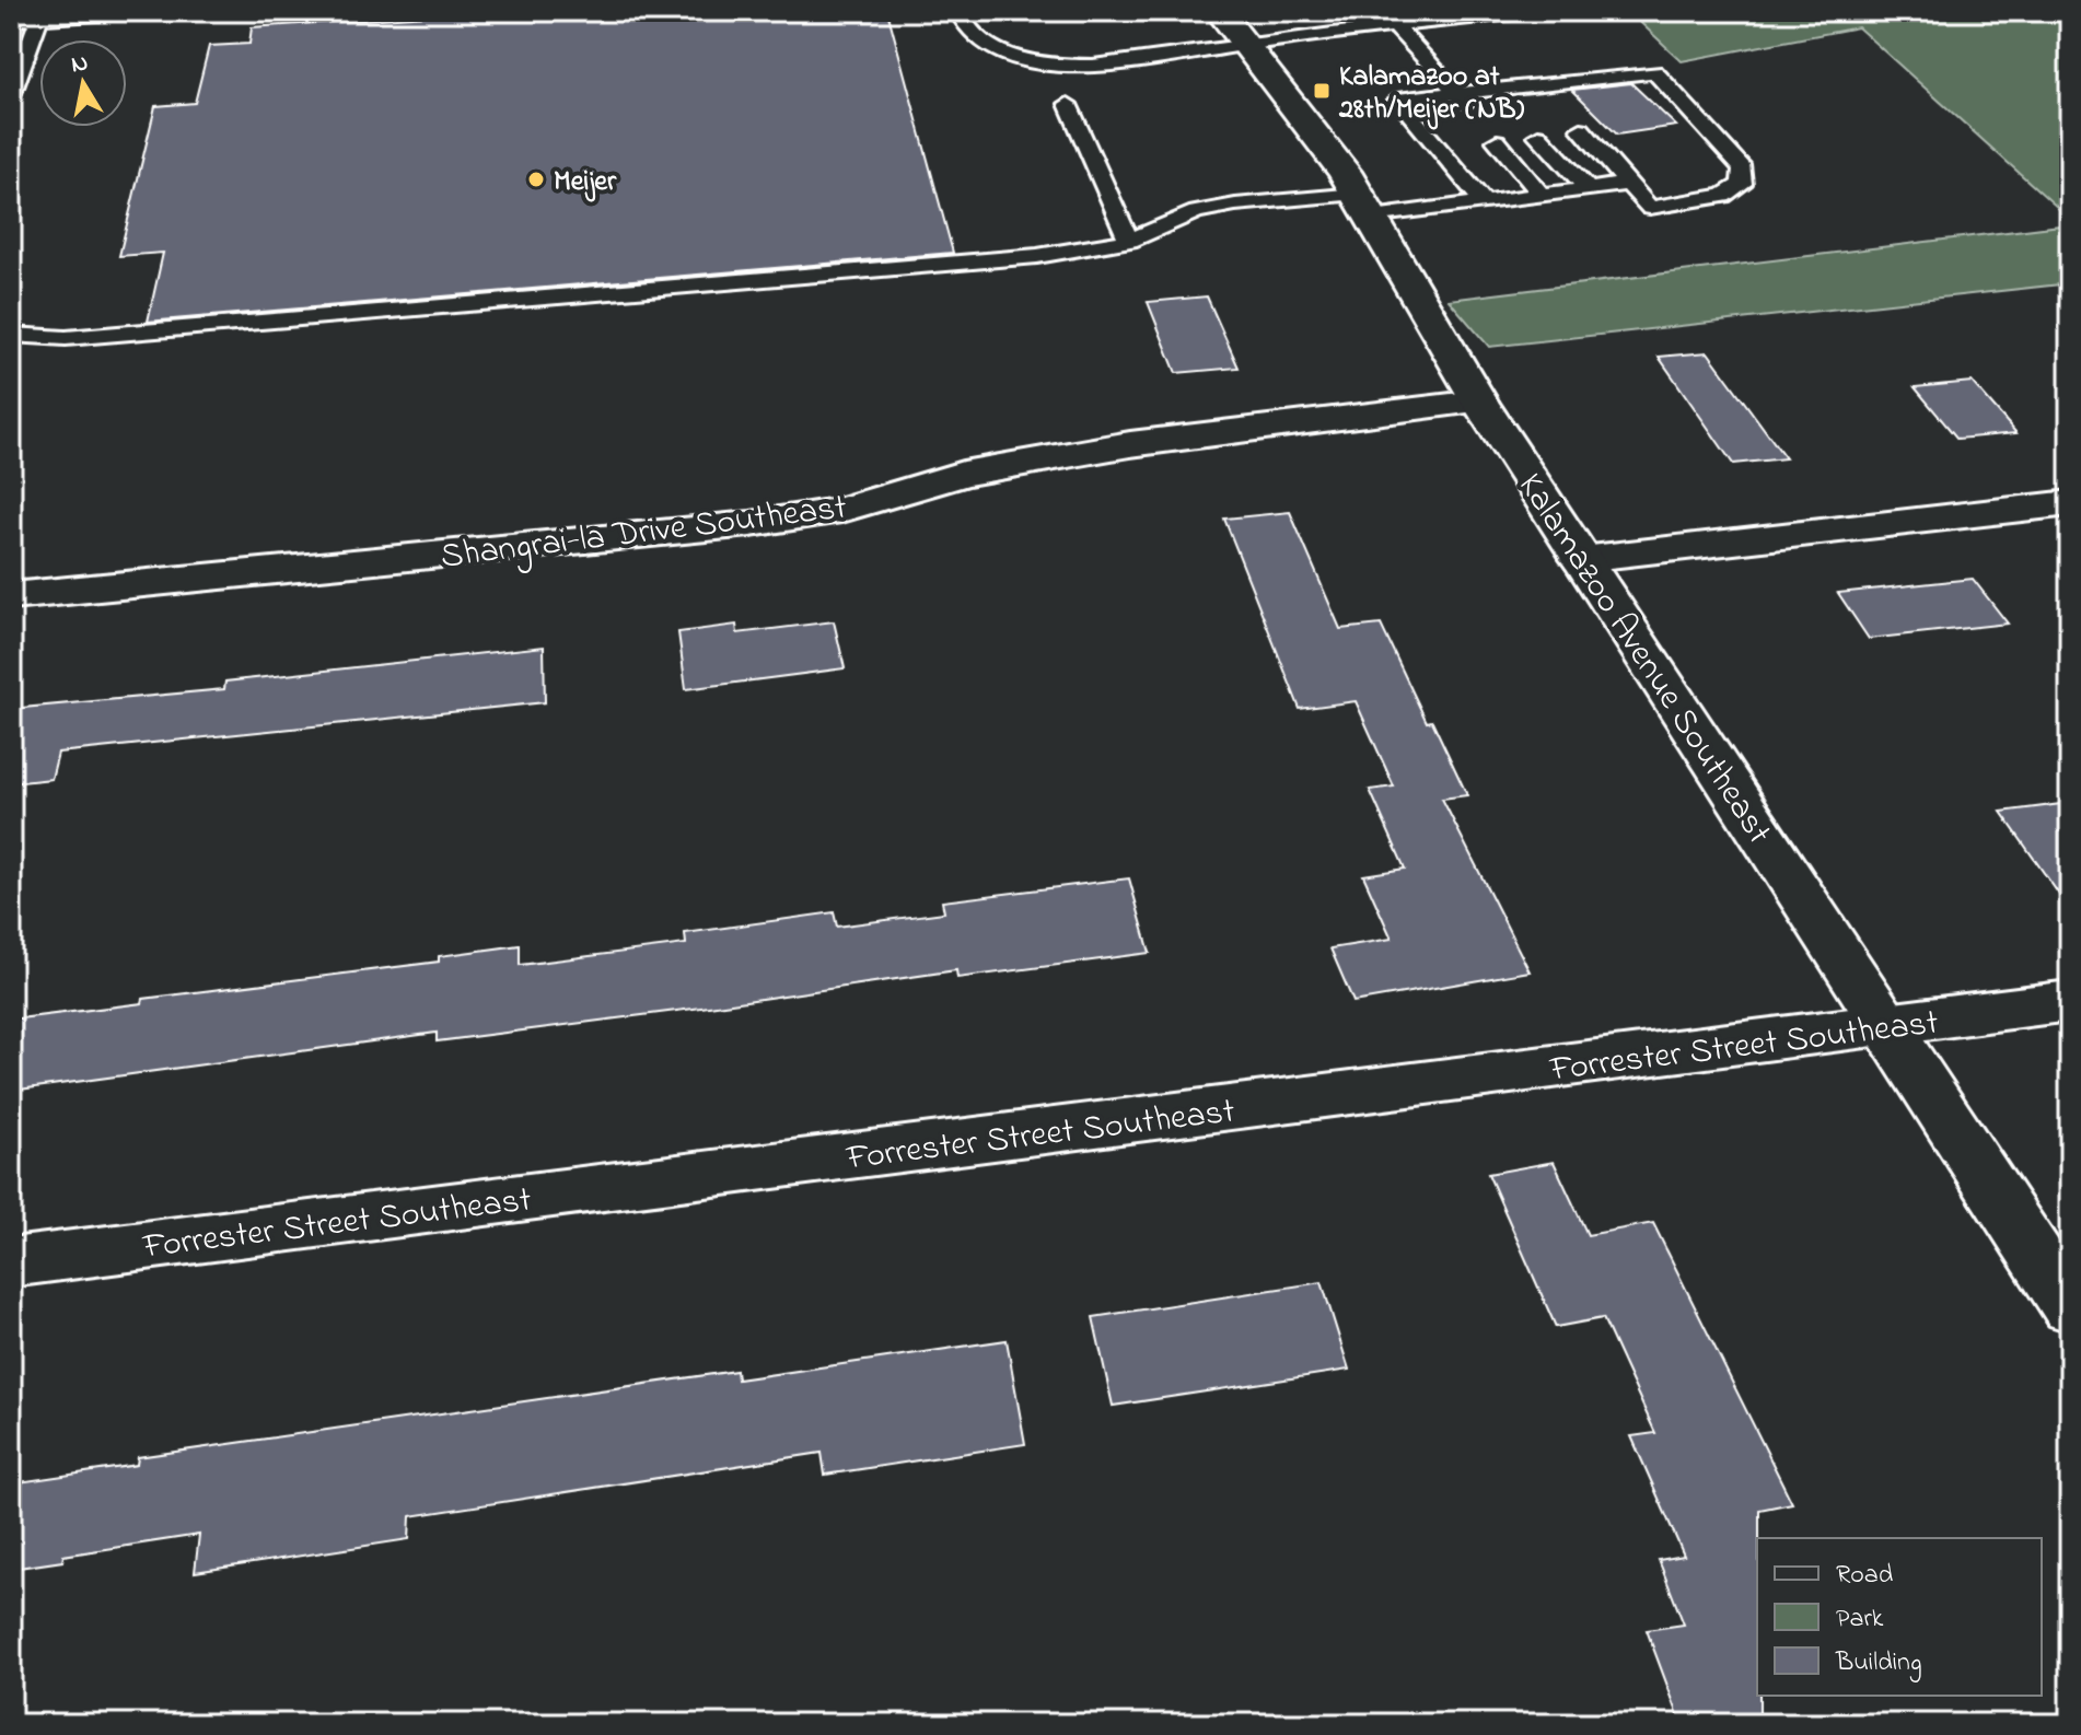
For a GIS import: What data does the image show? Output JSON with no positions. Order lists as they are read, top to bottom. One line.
{"streets":{"street":["Shangrai-la Drive Southeast","Kalamazoo Avenue Southeast","Forrester Street Southeast"]},"crossings":[["Shangrai-la Drive Southeast","Kalamazoo Avenue Southeast"],["Kalamazoo Avenue Southeast","Forrester Street Southeast"]],"places":{"transit":["Kalamazoo at 28th/Meijer (NB)"],"other":["Meijer"]},"legend":["Road","Park","Building"],"north":"top"}
